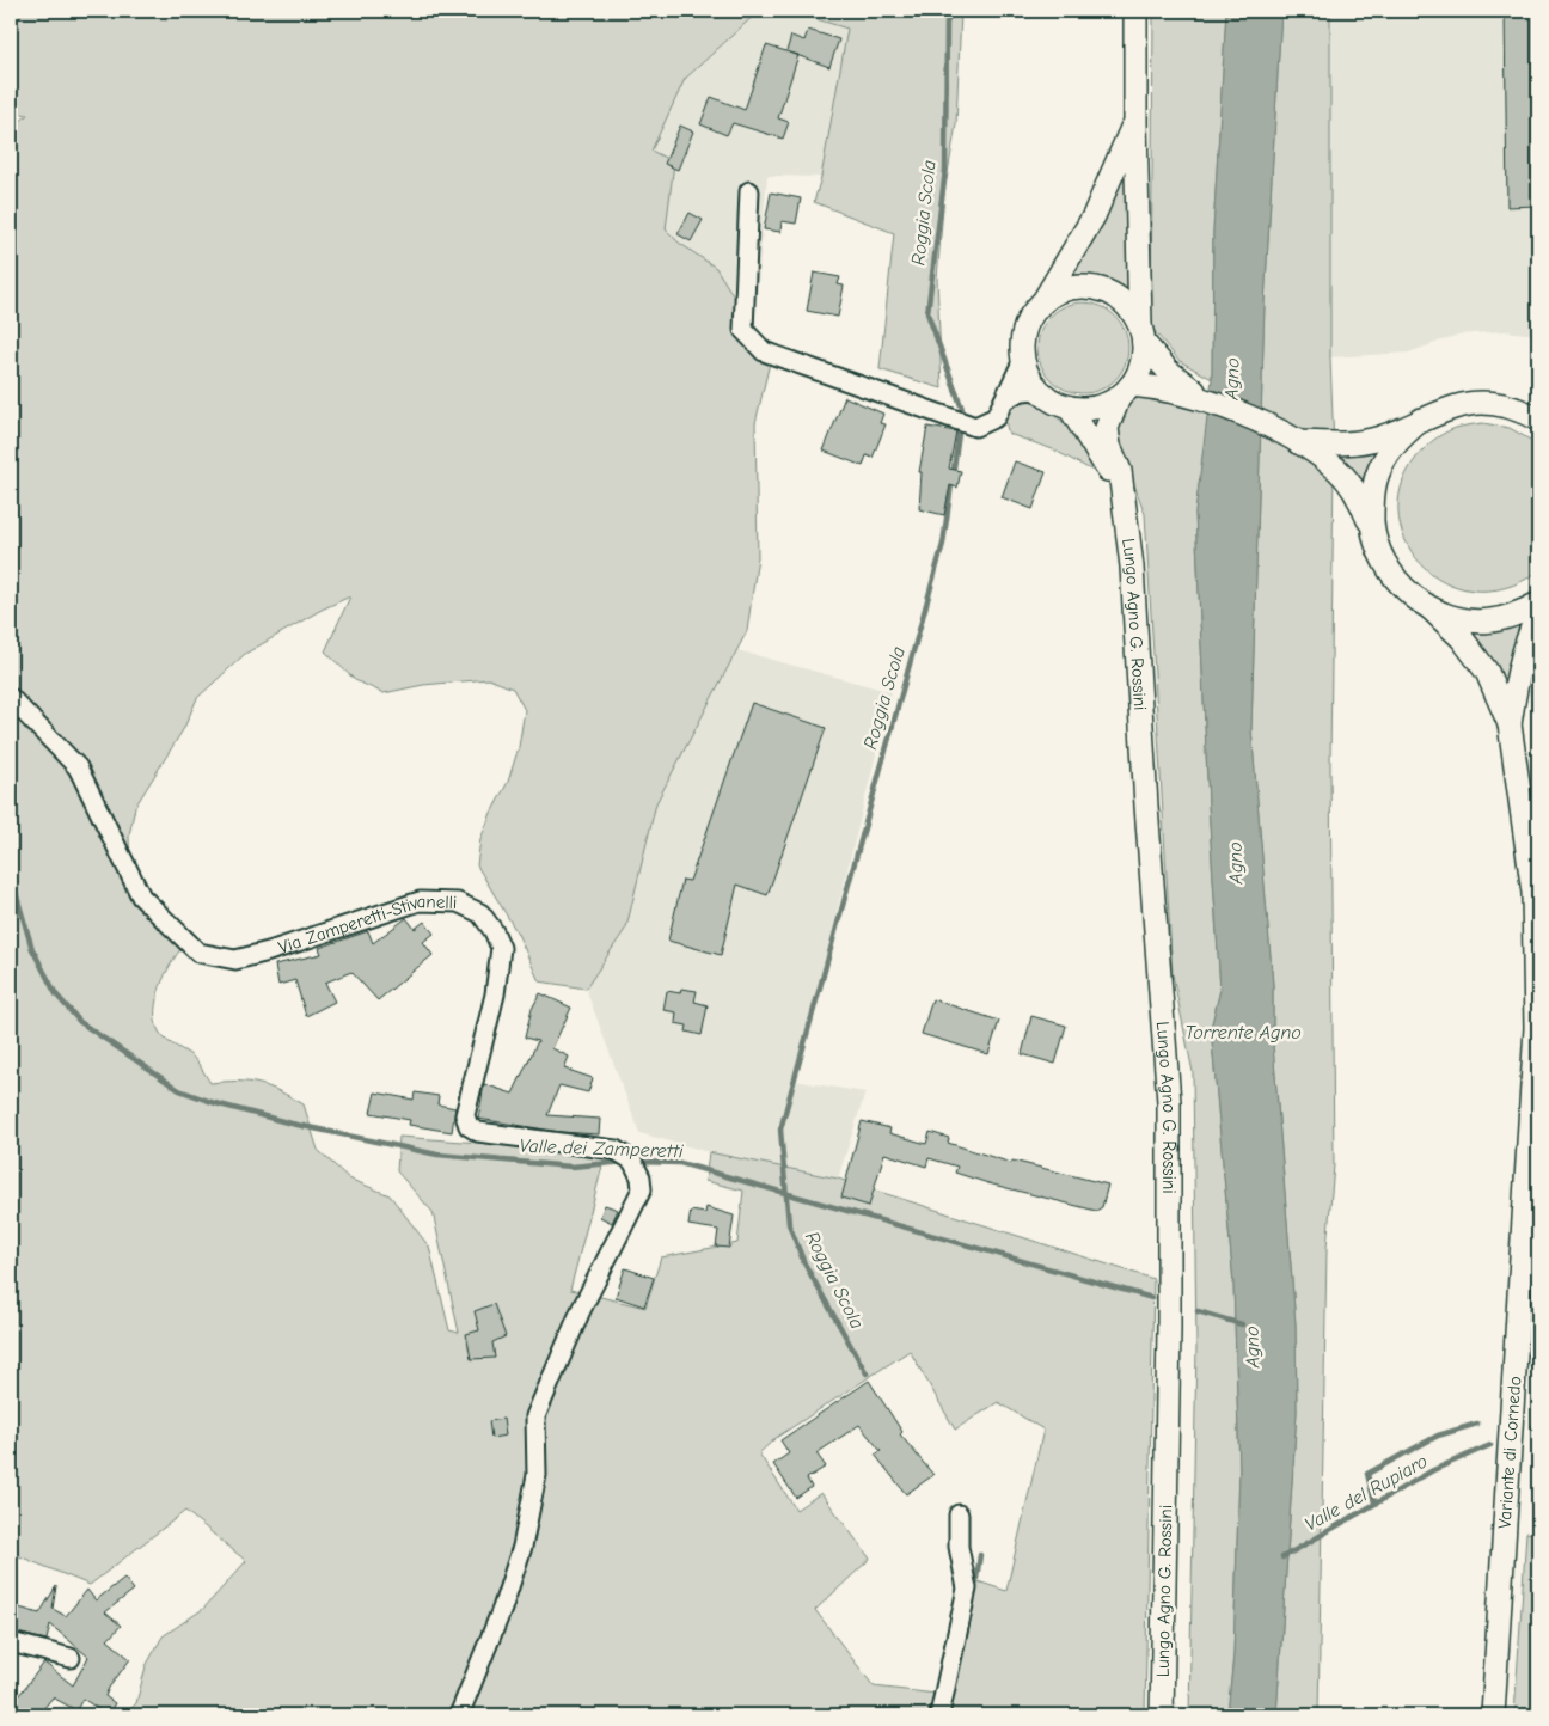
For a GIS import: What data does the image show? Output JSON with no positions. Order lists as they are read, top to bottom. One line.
{"streets":{"main road":["Lungo Agno G. Rossini","Variante di Cornedo"],"street":["Via Zamperetti-Stivanelli"]},"water":["Roggia Scola","Agno","Torrente Agno","Valle dei Zamperetti","Valle del Rupiaro"]}
